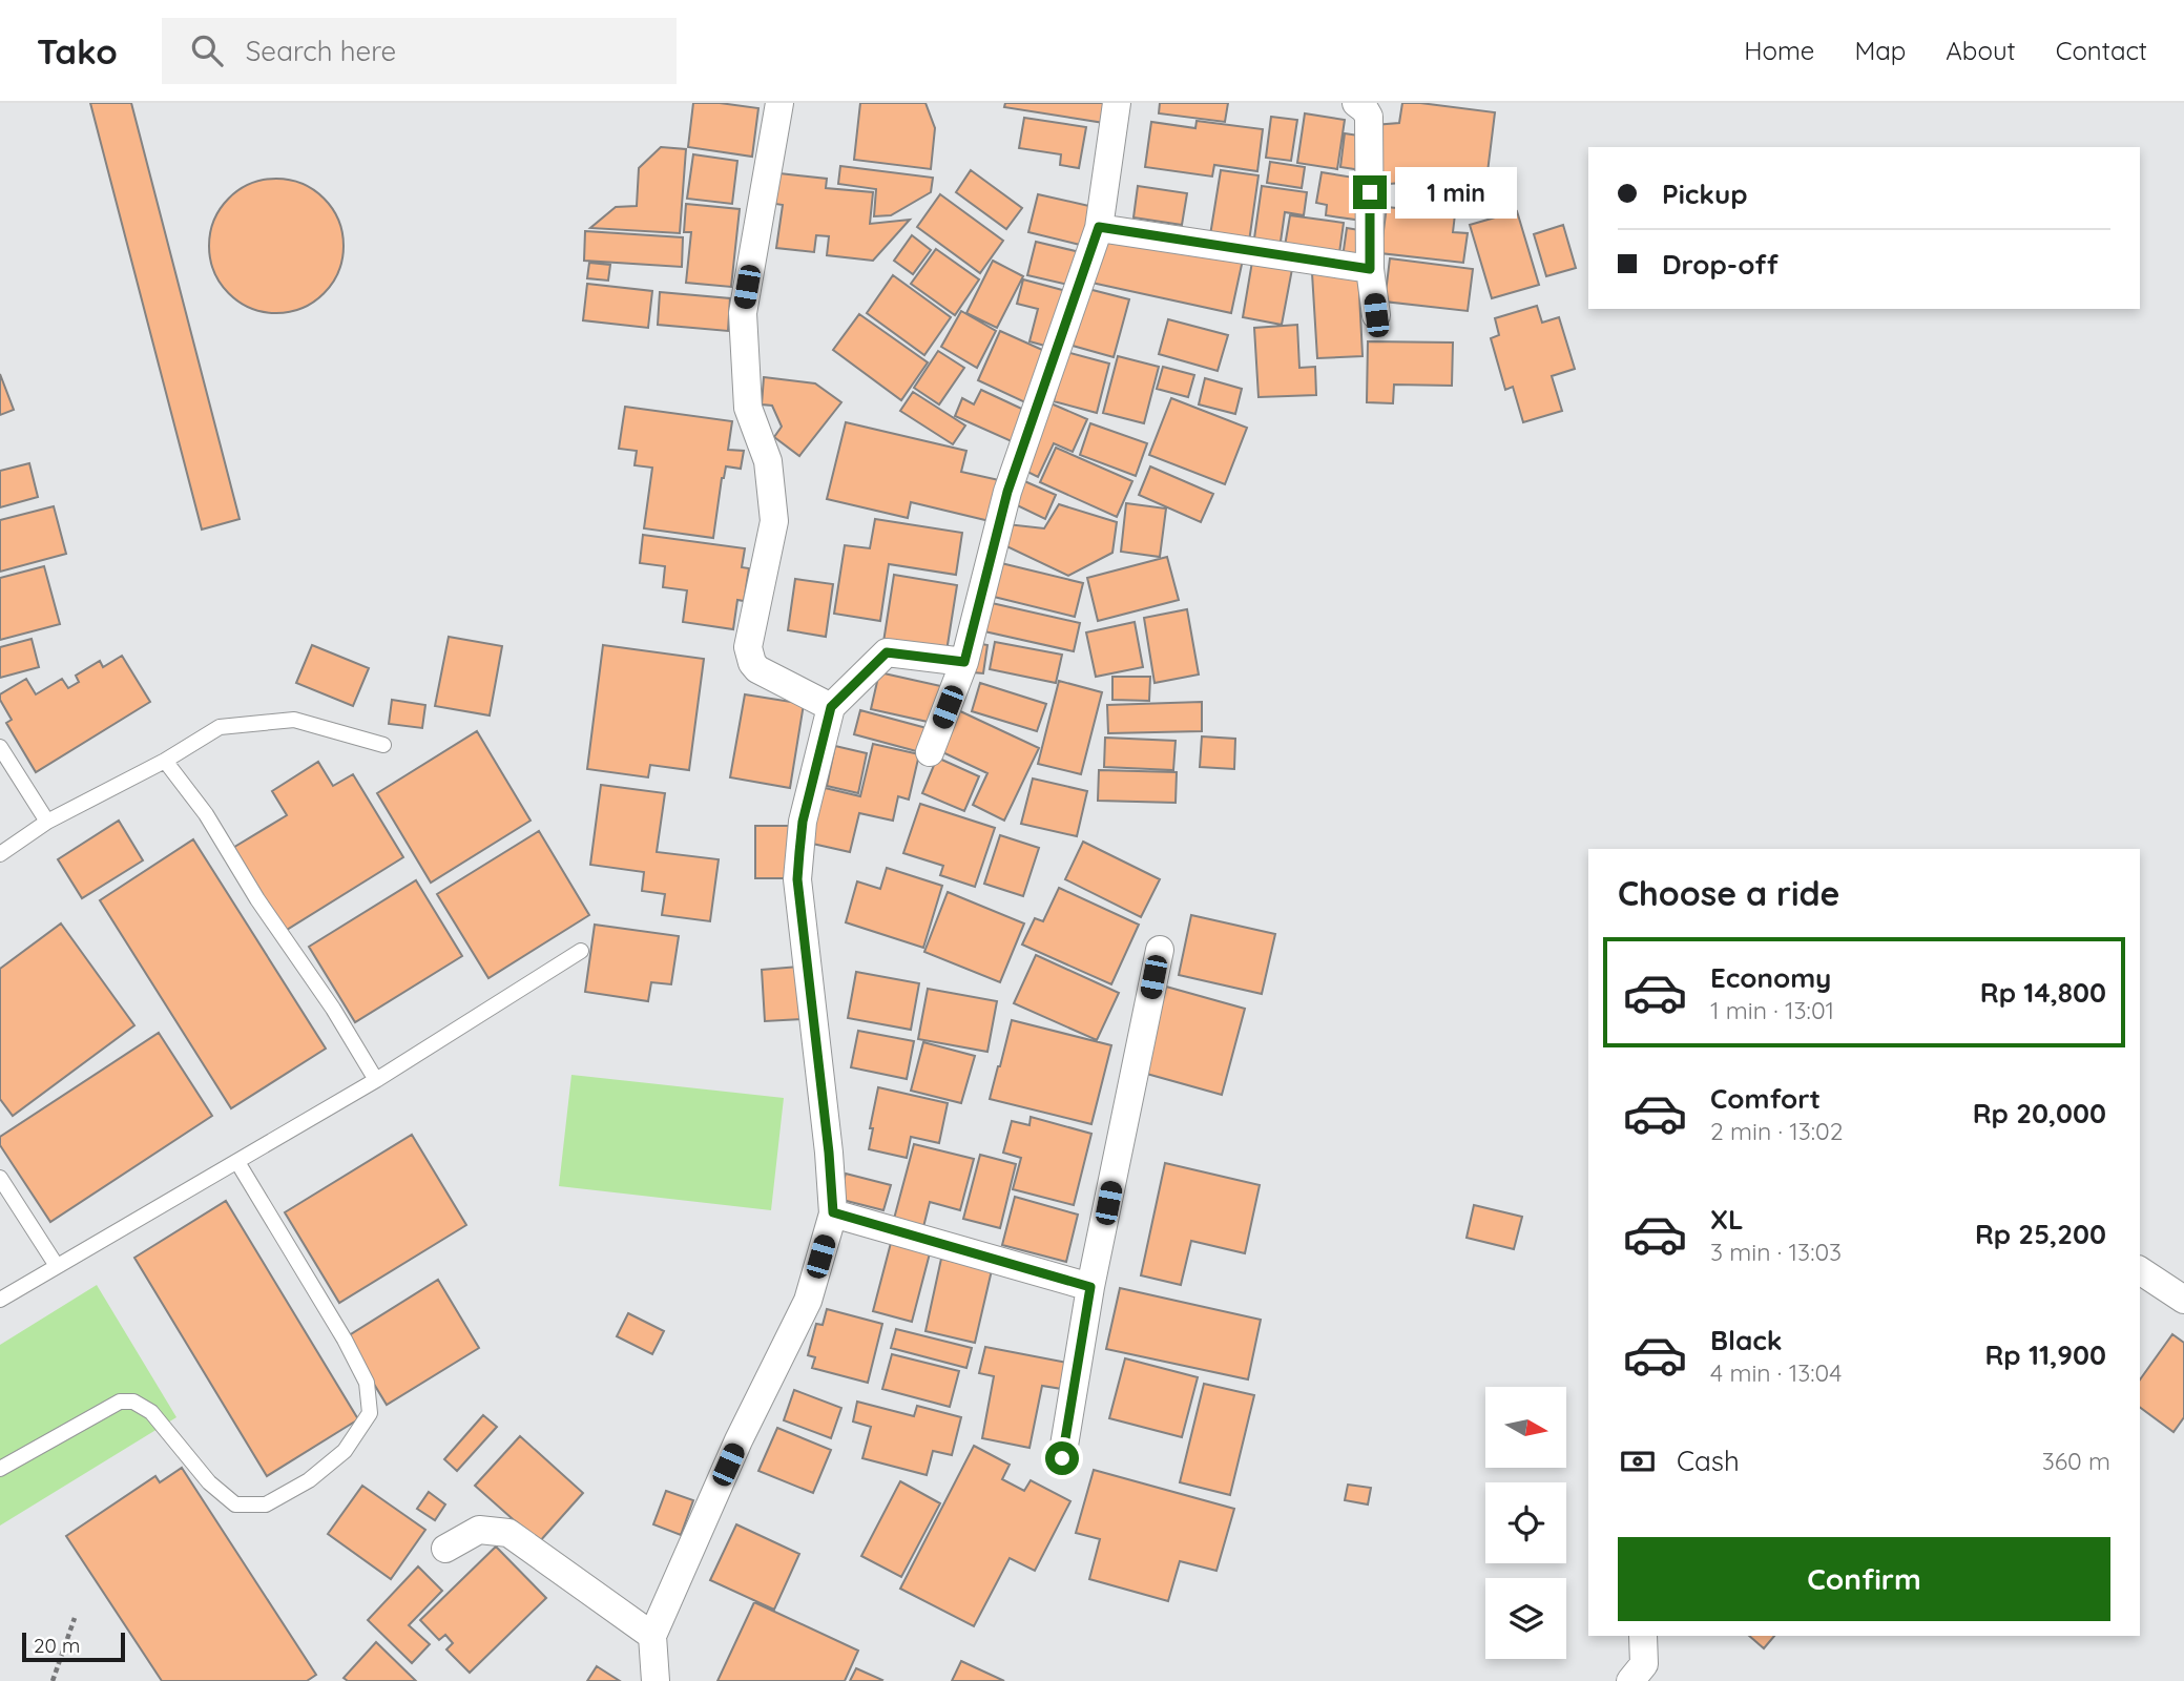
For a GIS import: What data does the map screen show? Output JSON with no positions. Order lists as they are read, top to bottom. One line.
{"scale_bar":"20 m","north":"right","page":{"header":"Tako","search":"Search here","nav":["Home","Map","About","Contact"],"banner":["Pickup","Drop-off"],"bubble":"1 min","heading":"Choose a ride","list":[{"name":"Economy","note":"1 min · 13:01","value":"Rp 14,800"},{"name":"Comfort","note":"2 min · 13:02","value":"Rp 20,000"},{"name":"XL","note":"3 min · 13:03","value":"Rp 25,200"},{"name":"Black","note":"4 min · 13:04","value":"Rp 11,900"}],"pay":["Cash","360 m"],"buttons":"Confirm","scale":"20 m"}}
